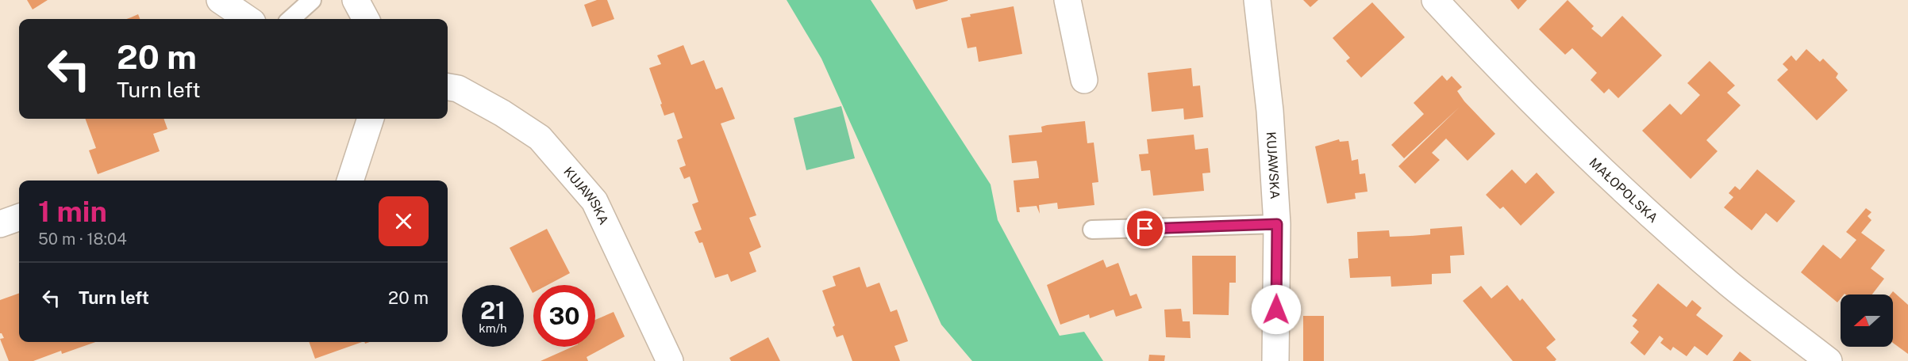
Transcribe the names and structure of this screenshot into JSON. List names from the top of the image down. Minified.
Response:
{"streets":{"street":["KUJAWSKA","MAŁOPOLSKA"]},"north":"left","page":{"turn":["20 m","Turn left"],"heading":["1 min","50 m · 18:04"],"list":[{"name":"Turn left","value":"20 m"}],"speed":"21 km/h","limit":"30"}}
